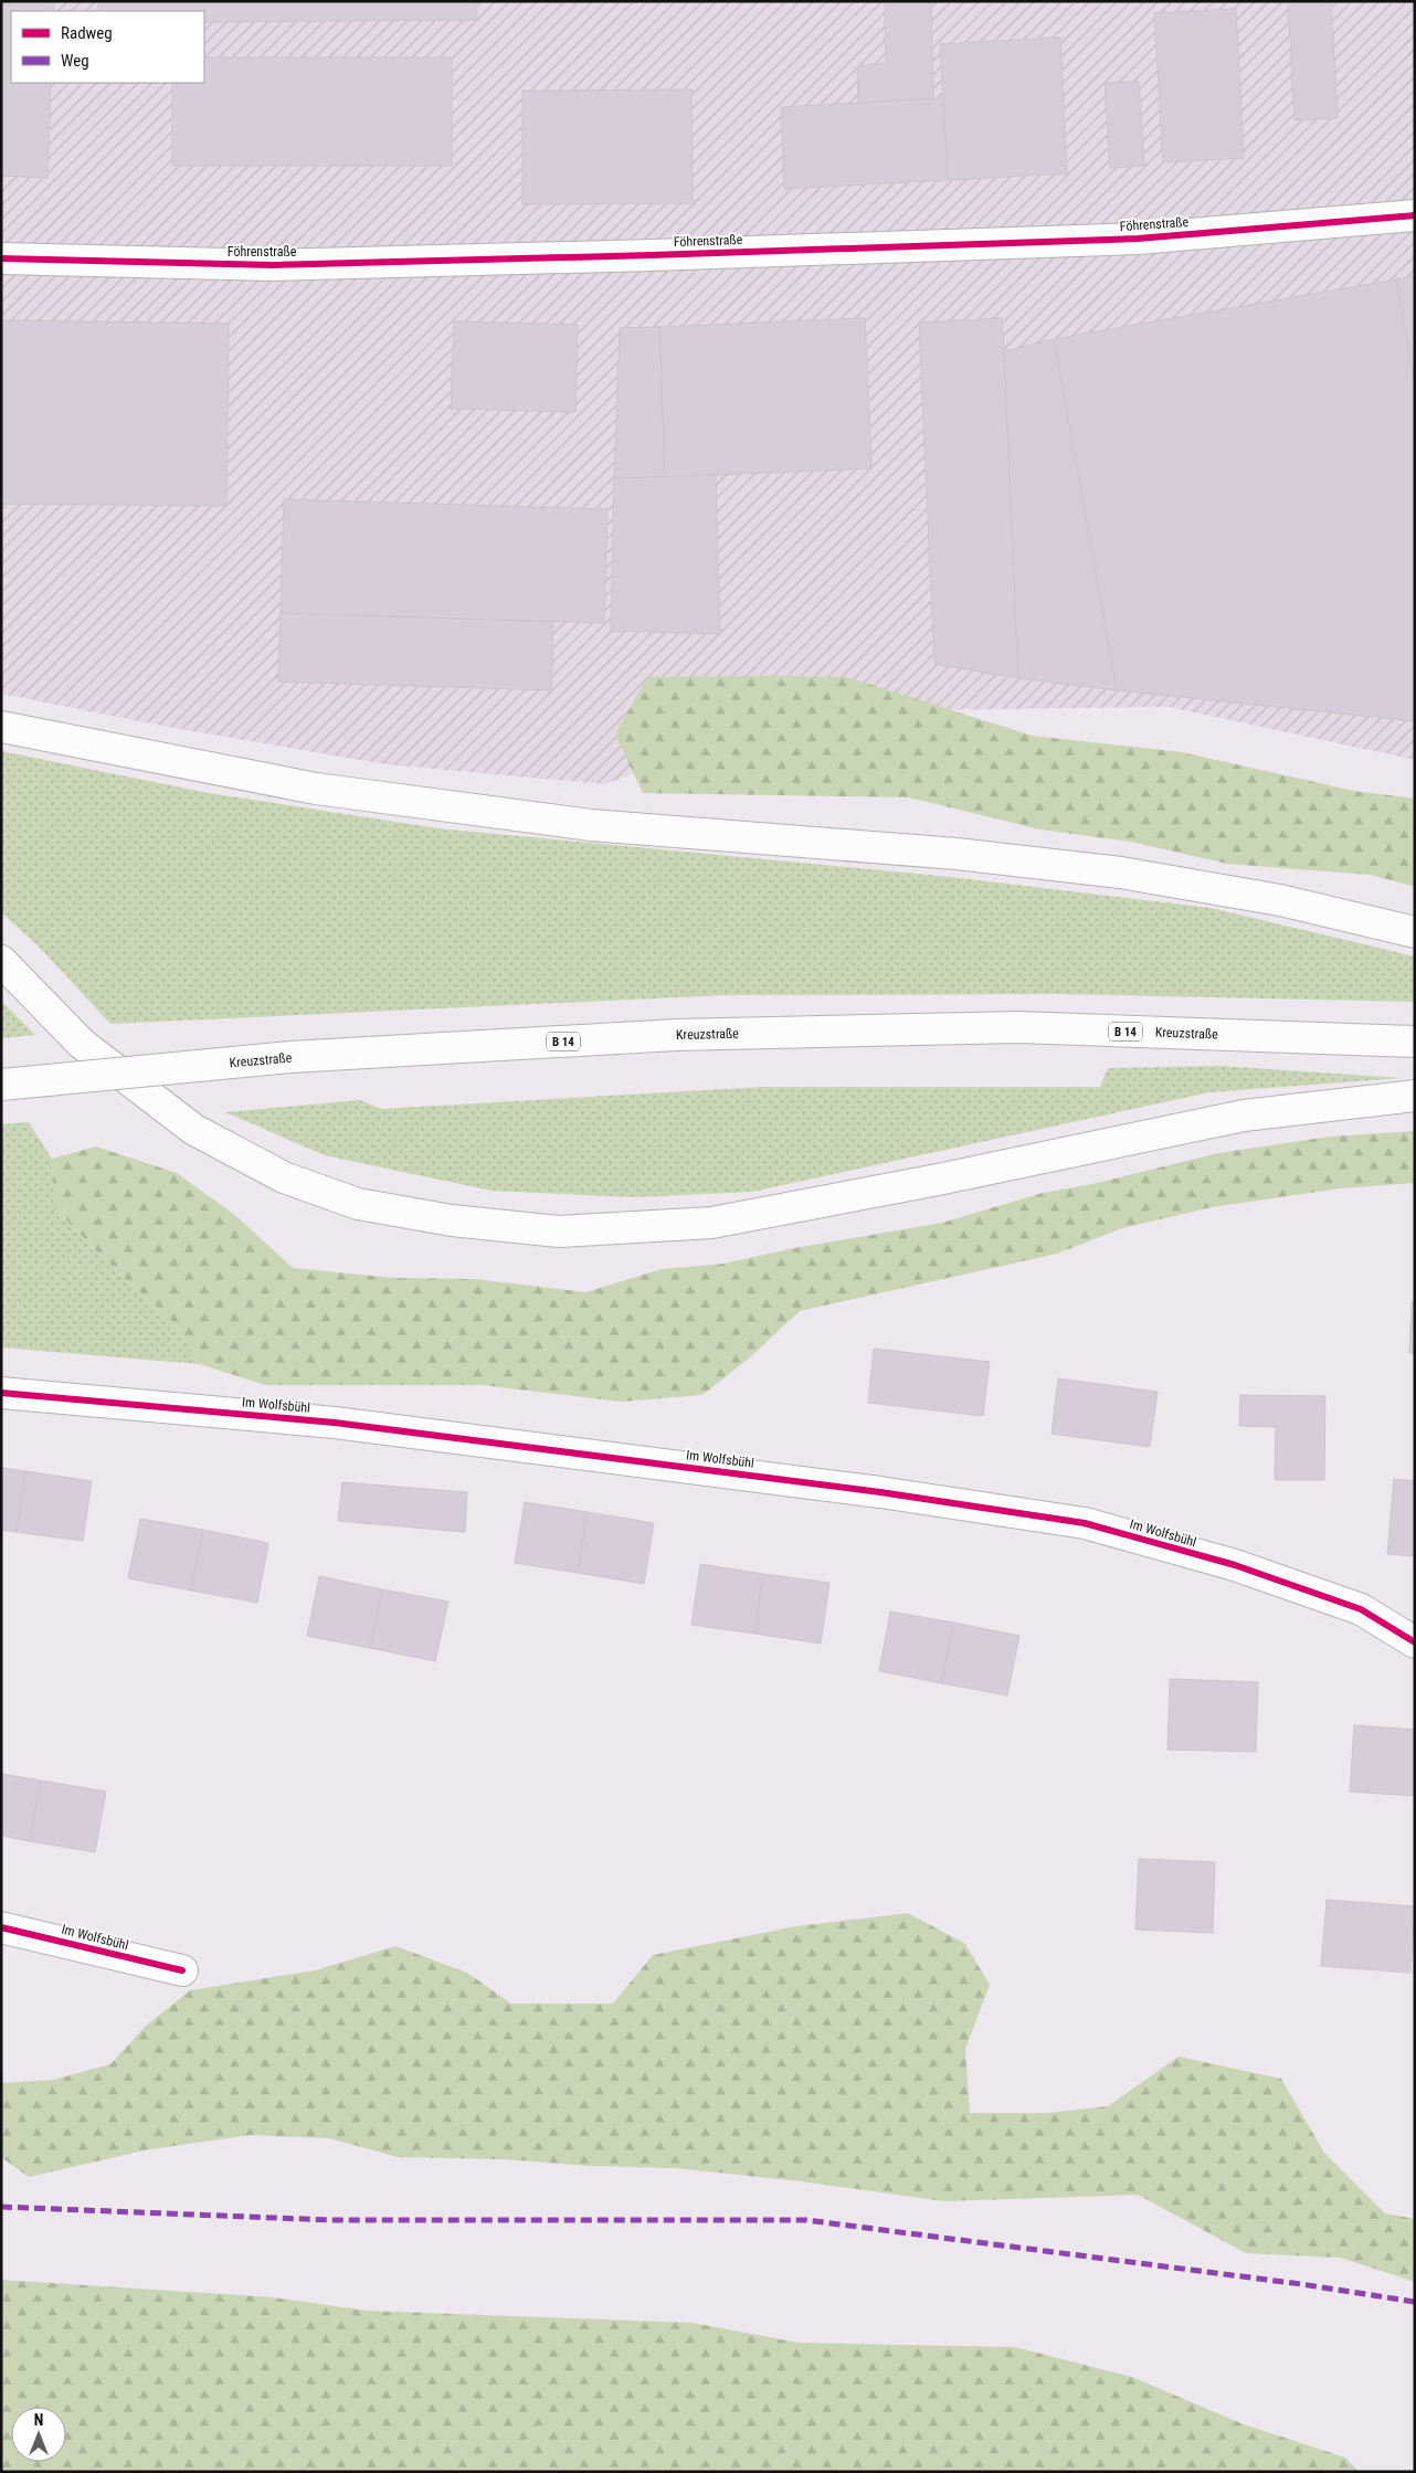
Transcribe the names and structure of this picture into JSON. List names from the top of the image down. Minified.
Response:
{"streets":{"main road":["Föhrenstraße","B 14","Kreuzstraße","Im Wolfsbühl"]},"legend":["Radweg","Weg"],"north":"top"}
